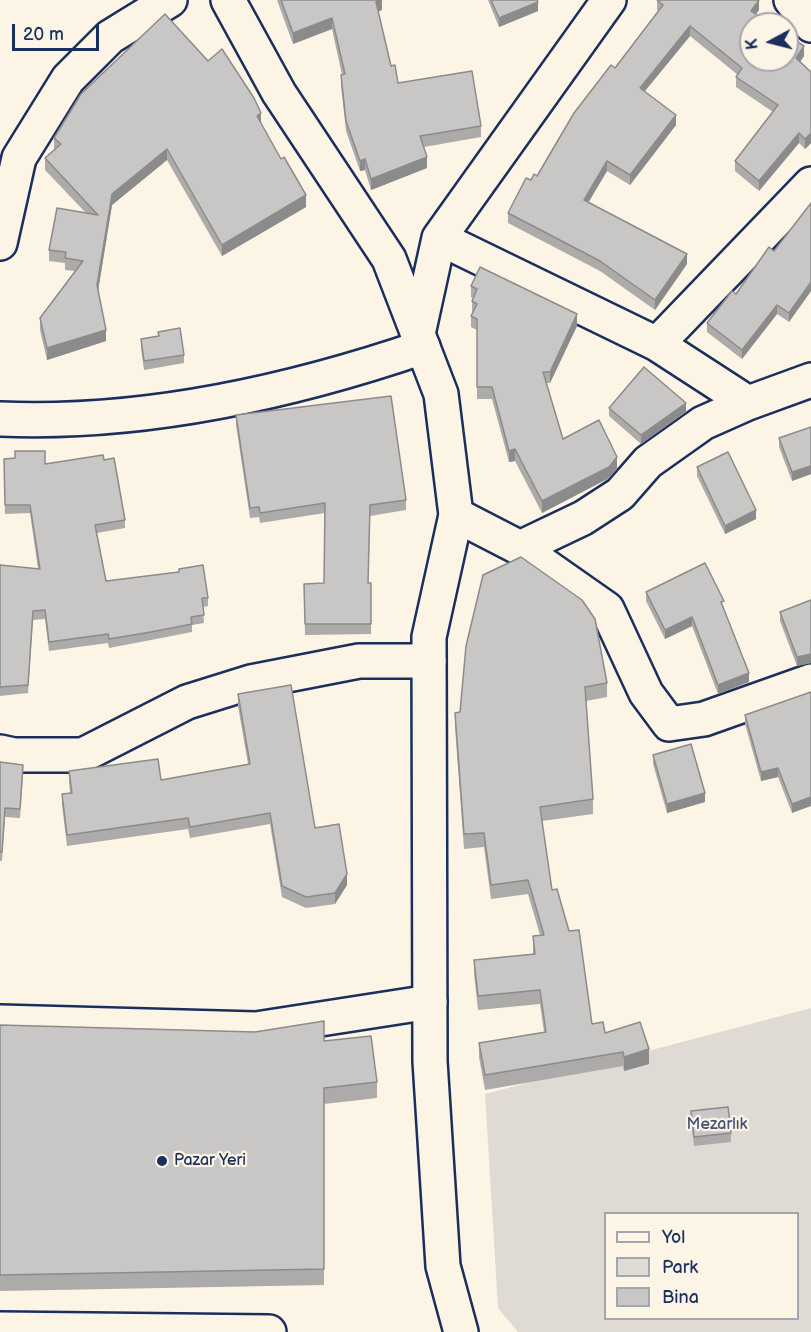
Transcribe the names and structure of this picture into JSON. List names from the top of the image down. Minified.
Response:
{"parks":["Mezarlık"],"places":["Pazar Yeri"],"legend":["Yol","Park","Bina"],"scale_bar":"20 m","north":"left"}
